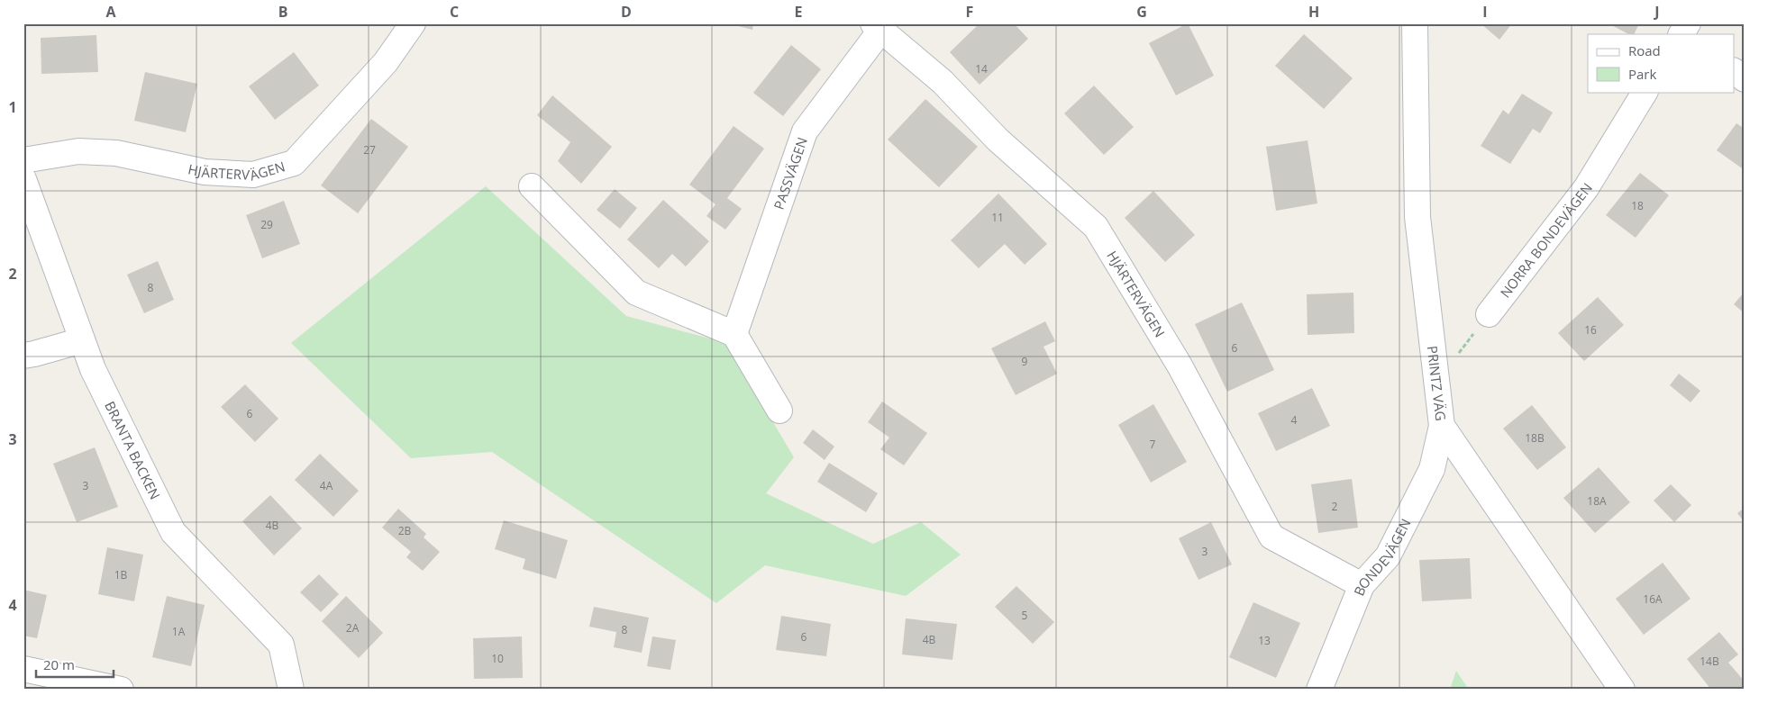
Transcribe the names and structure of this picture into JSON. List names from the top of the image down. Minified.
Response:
{"streets":{"street":["HJÄRTERVÄGEN","PASSVÄGEN","NORRA BONDEVÄGEN","PRINTZ VÄG","BRANTA BACKEN","BONDEVÄGEN"]},"crossings":[["HJÄRTERVÄGEN","PASSVÄGEN"],["HJÄRTERVÄGEN","BONDEVÄGEN"],["PRINTZ VÄG","BONDEVÄGEN"]],"house_numbers":["14","27","18","11","29","8","16","6","9","6","4","18B","7","3","4A","18A","2","4B","2B","3","1B","16A","5","2A","8","1A","6","4B","13","10","14B"],"legend":["Road","Park"],"scale_bar":"20 m","grid":{"columns":["A","B","C","D","E","F","G","H","I","J"],"rows":["1","2","3","4"]}}
